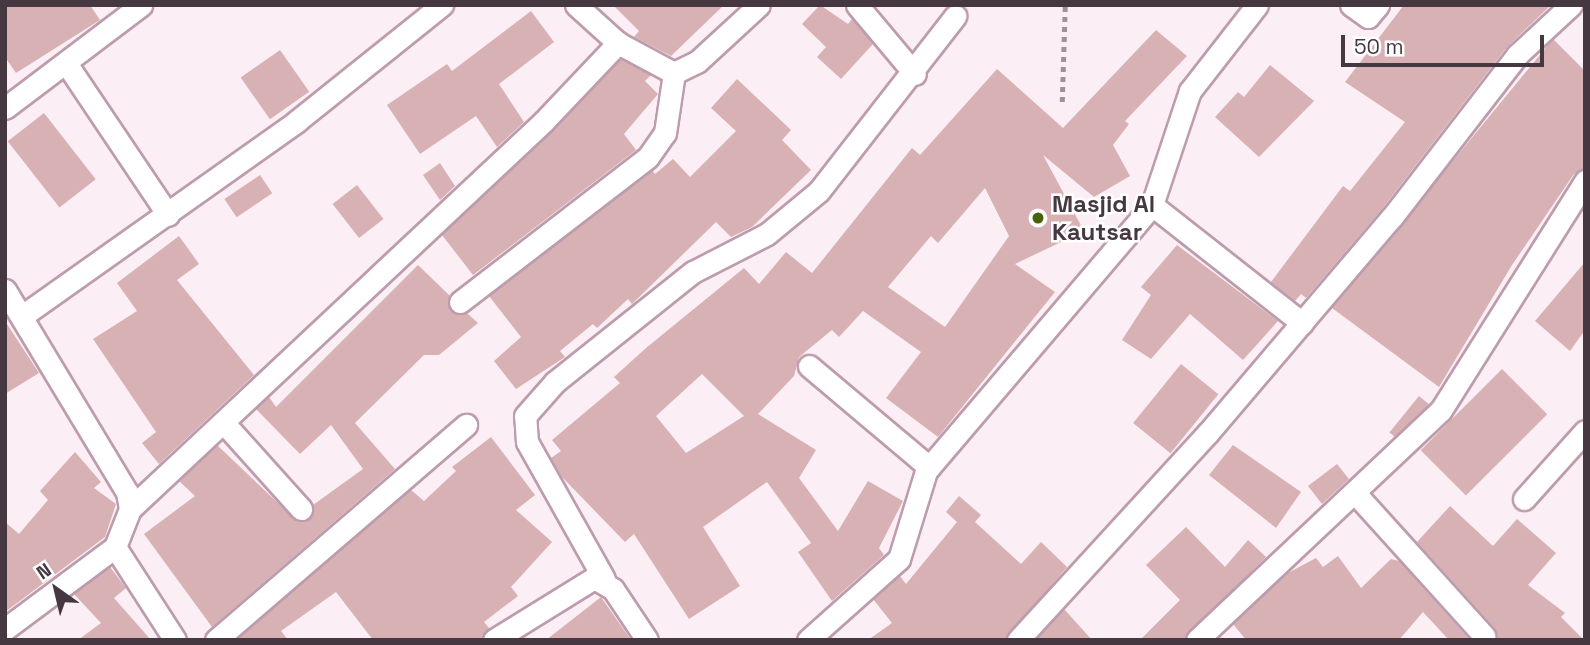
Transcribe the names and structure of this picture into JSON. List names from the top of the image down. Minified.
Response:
{"places":["Masjid Al Kautsar"],"scale_bar":"50 m","north":"top left"}
